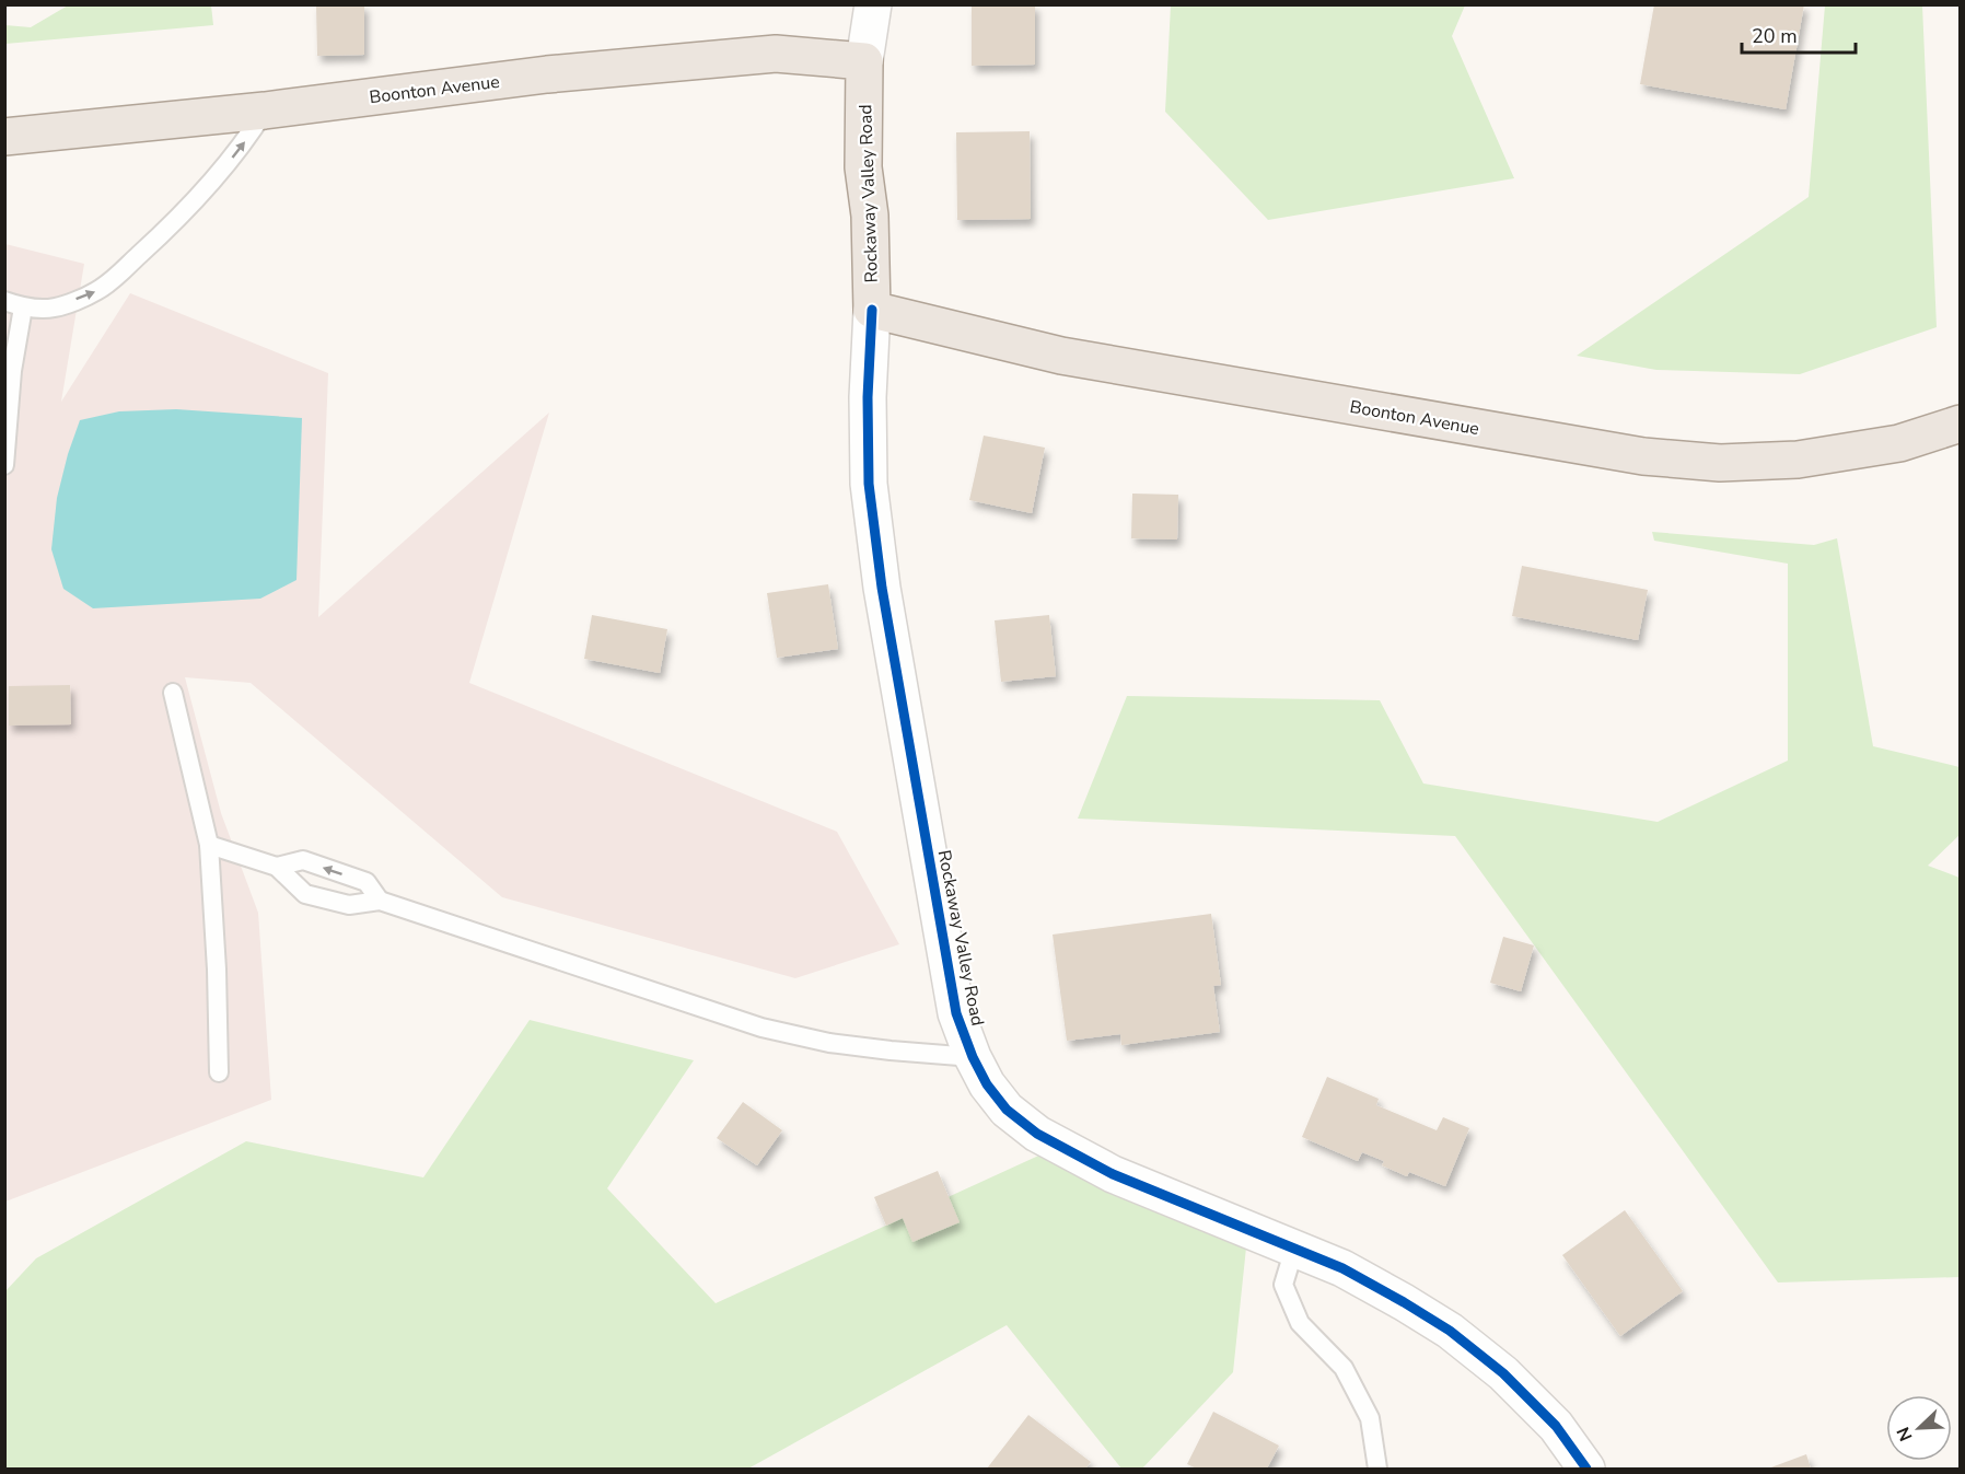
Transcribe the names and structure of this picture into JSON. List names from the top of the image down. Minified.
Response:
{"streets":{"main road":["Boonton Avenue","Rockaway Valley Road"]},"crossings":[["Boonton Avenue","Rockaway Valley Road"]],"scale_bar":"20 m","north":"bottom left"}
